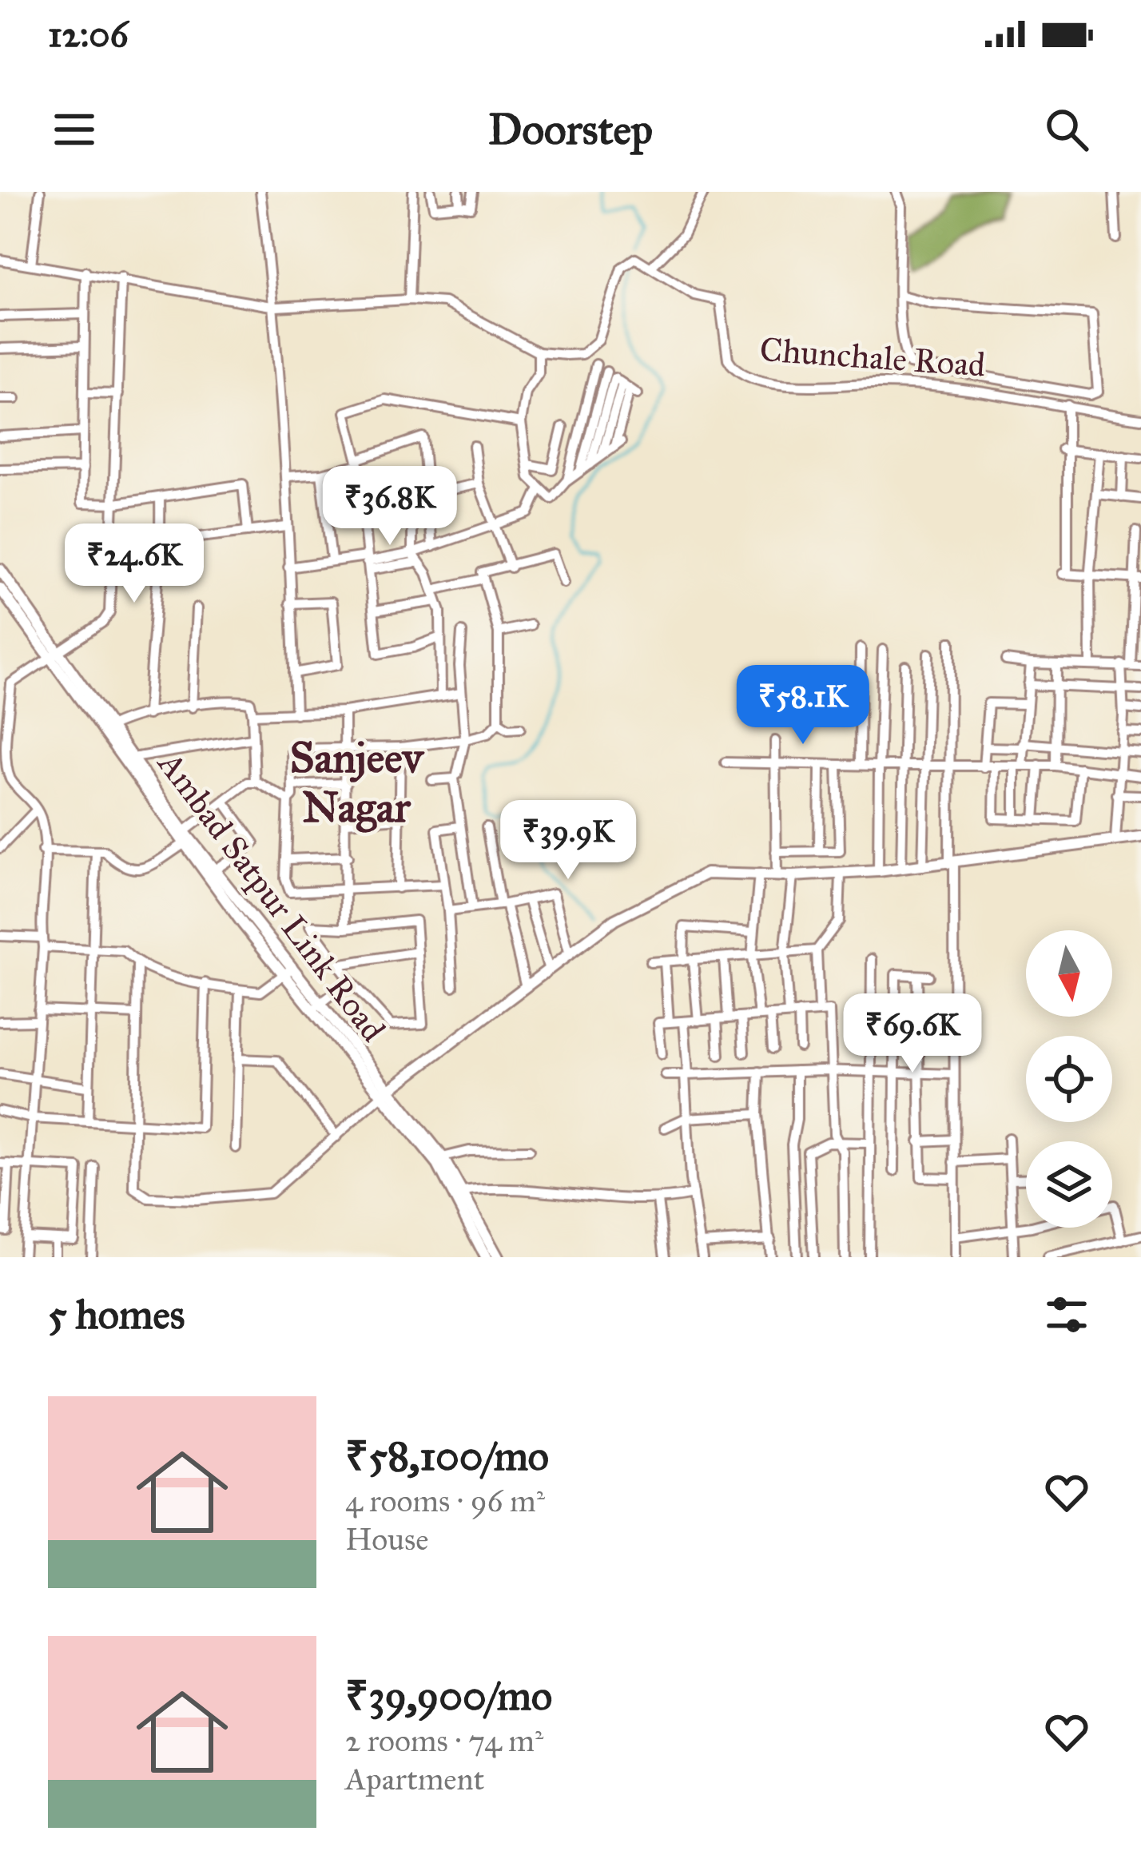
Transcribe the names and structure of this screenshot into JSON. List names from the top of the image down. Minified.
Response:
{"streets":{"main road":["Ambad Satpur Link Road"],"street":["Chunchale Road"]},"districts":["Sanjeev Nagar"],"north":"bottom","page":{"status":"12:06","header":"Doorstep","price":["₹36.8K","₹24.6K","₹58.1K","₹39.9K","₹69.6K"],"heading":"5 homes","list":[{"name":"₹58,100/mo","note":"4 rooms · 96 m² · House"},{"name":"₹39,900/mo","note":"2 rooms · 74 m² · Apartment"}]}}
